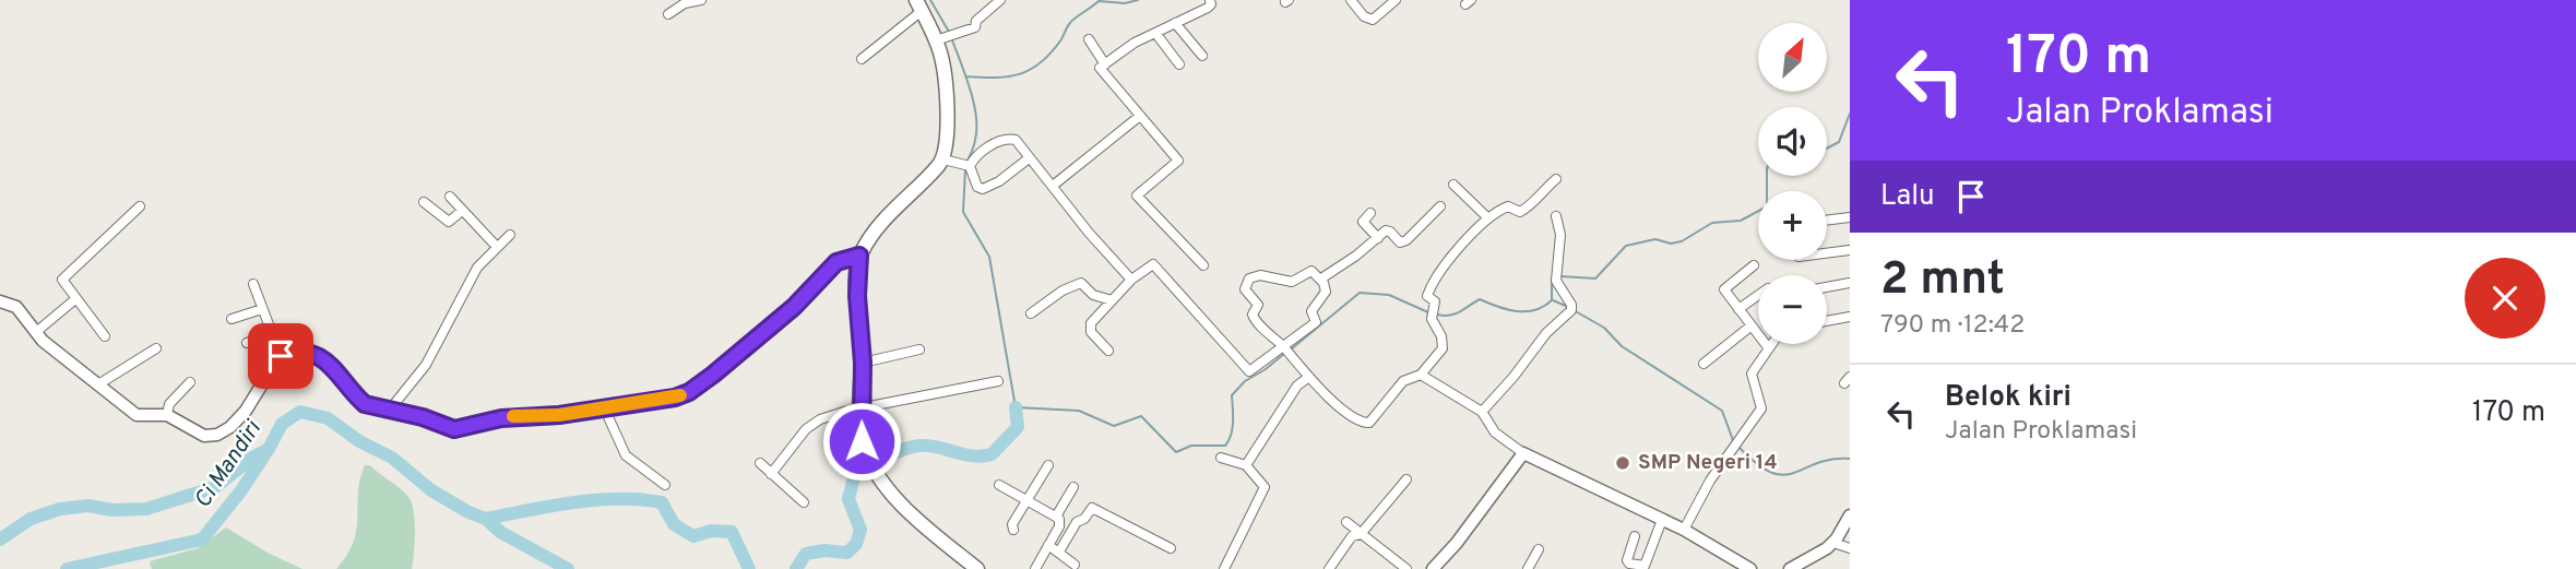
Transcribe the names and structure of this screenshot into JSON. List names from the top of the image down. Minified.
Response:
{"water":["Ci Mandiri"],"places":["SMP Negeri 14"],"north":"top right","page":{"turn":["170 m","Jalan Proklamasi"],"map_buttons":["+","−"],"then":"Lalu","heading":["2 mnt","790 m · 12:42"],"list":[{"name":"Belok kiri","note":"Jalan Proklamasi","value":"170 m"}]}}
